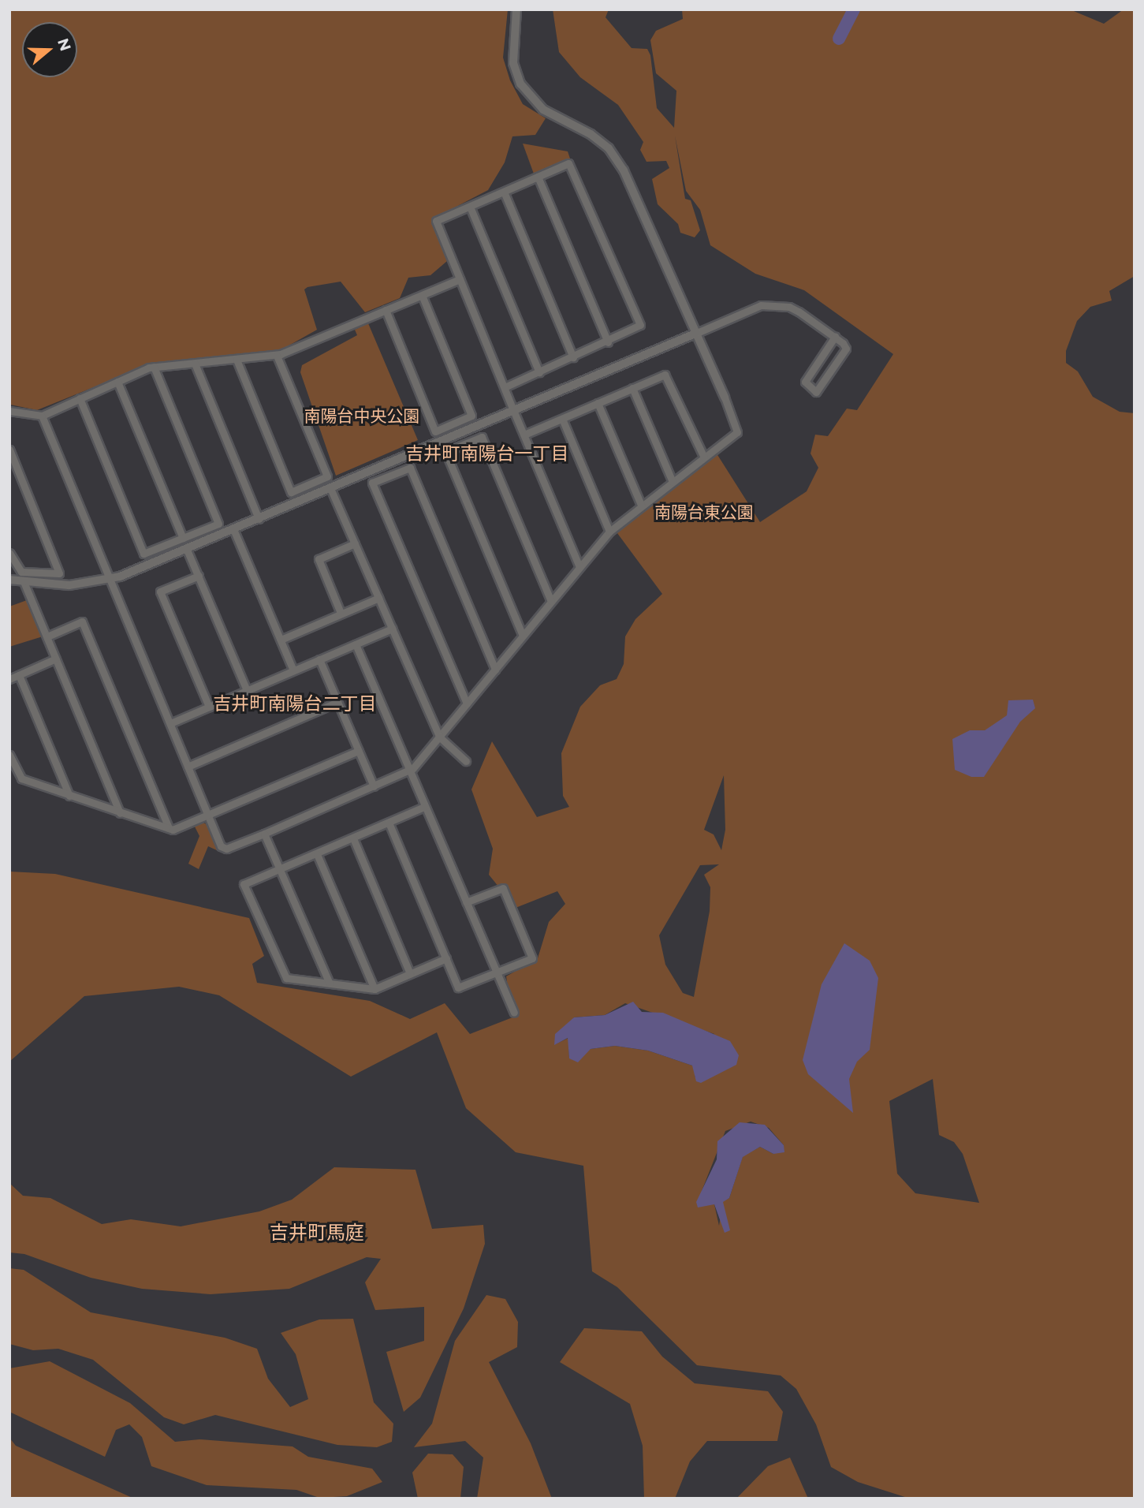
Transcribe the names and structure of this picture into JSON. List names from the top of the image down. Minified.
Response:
{"districts":["吉井町南陽台一丁目","吉井町南陽台二丁目","吉井町馬庭"],"parks":["南陽台中央公園","南陽台東公園"],"north":"right"}
